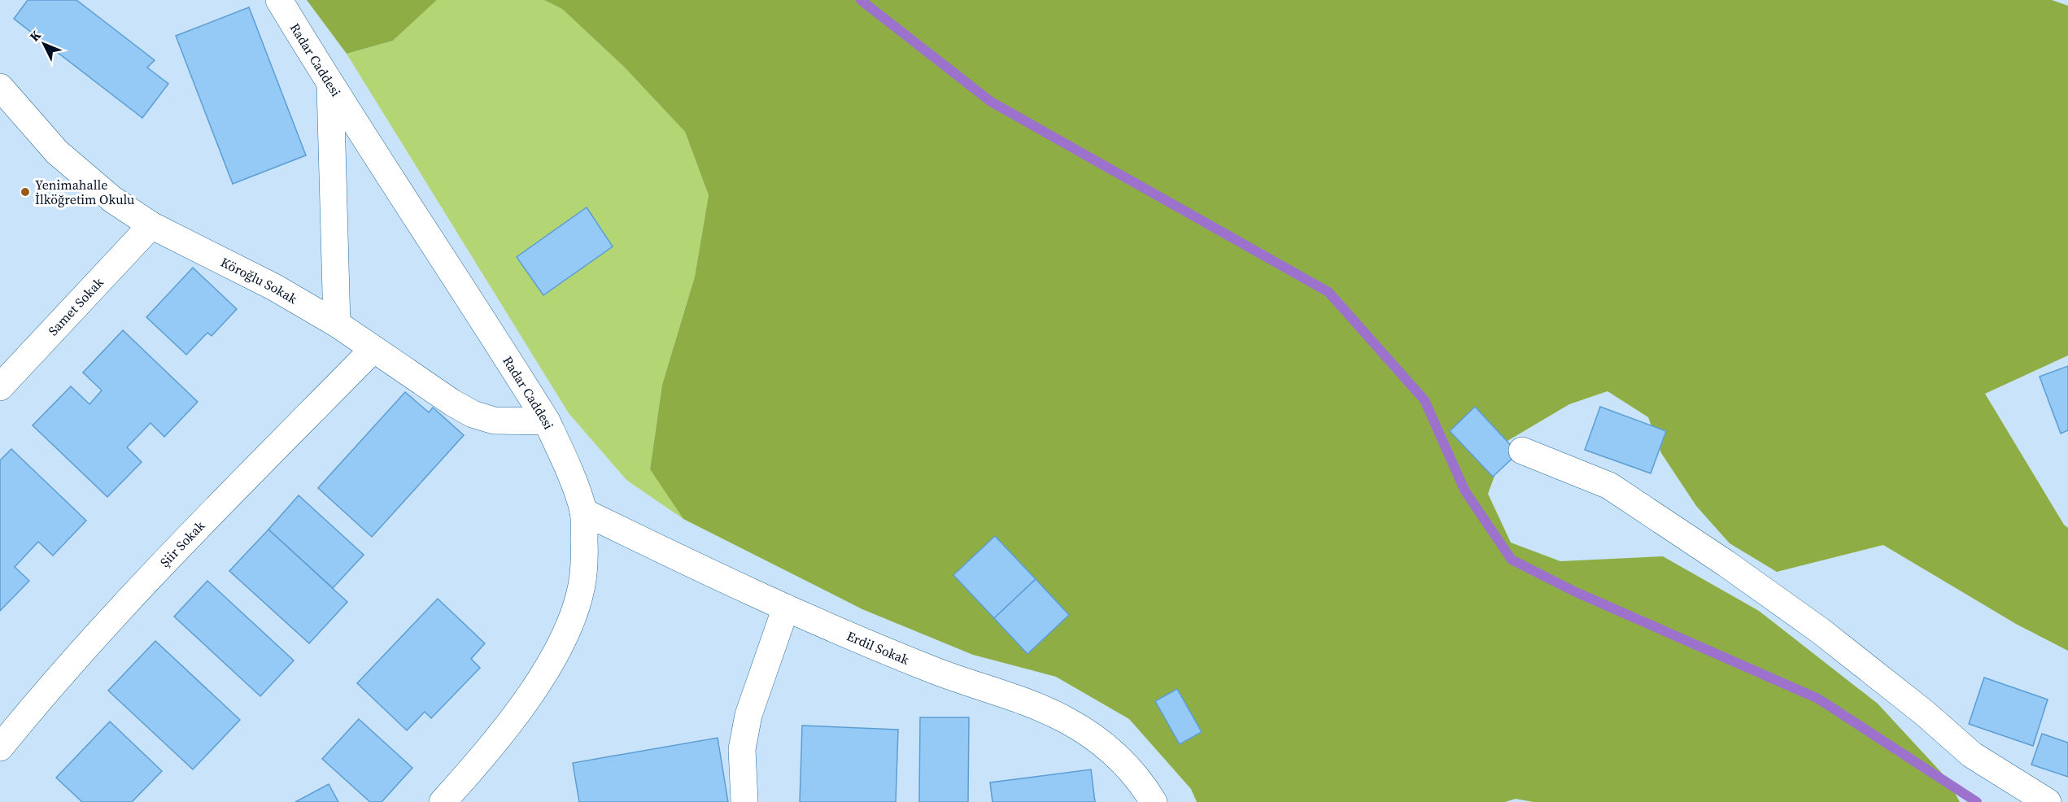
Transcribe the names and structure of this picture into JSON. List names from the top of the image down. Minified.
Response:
{"streets":{"street":["Radar Caddesi","Köroğlu Sokak","Samet Sokak","Şiir Sokak","Erdil Sokak"]},"crossings":[["Radar Caddesi","Köroğlu Sokak"],["Radar Caddesi","Erdil Sokak"],["Köroğlu Sokak","Samet Sokak"],["Köroğlu Sokak","Şiir Sokak"]],"places":["Yenimahalle İlköğretim Okulu"],"north":"top left"}
